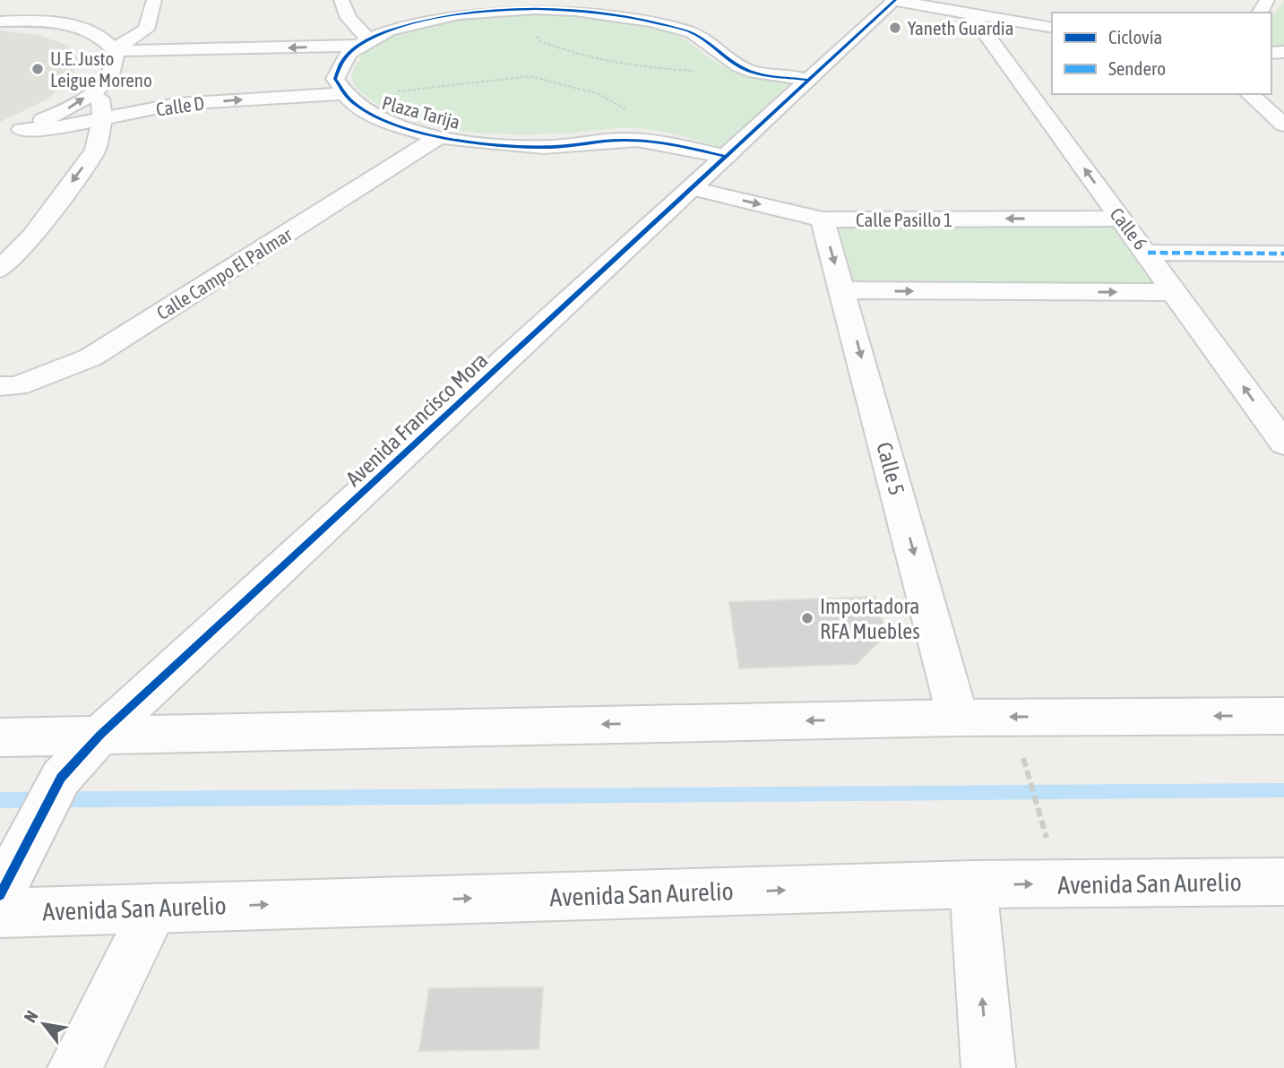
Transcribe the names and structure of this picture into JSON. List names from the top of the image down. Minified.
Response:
{"streets":{"street":["Calle D","Plaza Tarija","Calle Pasillo 1","Calle 6","Calle Campo El Palmar","Avenida Francisco Mora","Calle 5","Avenida San Aurelio"]},"crossings":[["Calle D","Plaza Tarija"],["Plaza Tarija","Calle Campo El Palmar"],["Plaza Tarija","Avenida Francisco Mora"],["Calle Pasillo 1","Calle 6"],["Calle Pasillo 1","Avenida Francisco Mora"],["Calle Pasillo 1","Calle 5"]],"one_way":["Calle 6","Calle 5"],"places":["Yaneth Guardia","U.E. Justo Leigue Moreno","Importadora RFA Muebles"],"legend":["Ciclovía","Sendero"],"north":"top left"}
